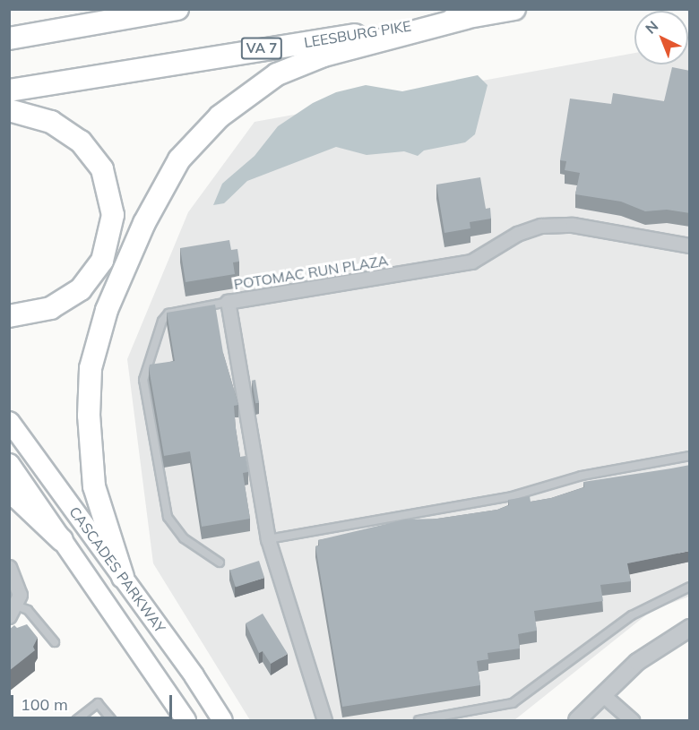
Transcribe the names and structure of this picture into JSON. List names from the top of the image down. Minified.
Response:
{"streets":{"highway":["LEESBURG PIKE","VA 7"],"main road":["CASCADES PARKWAY"],"street":["POTOMAC RUN PLAZA"]},"scale_bar":"100 m","north":"top left"}
